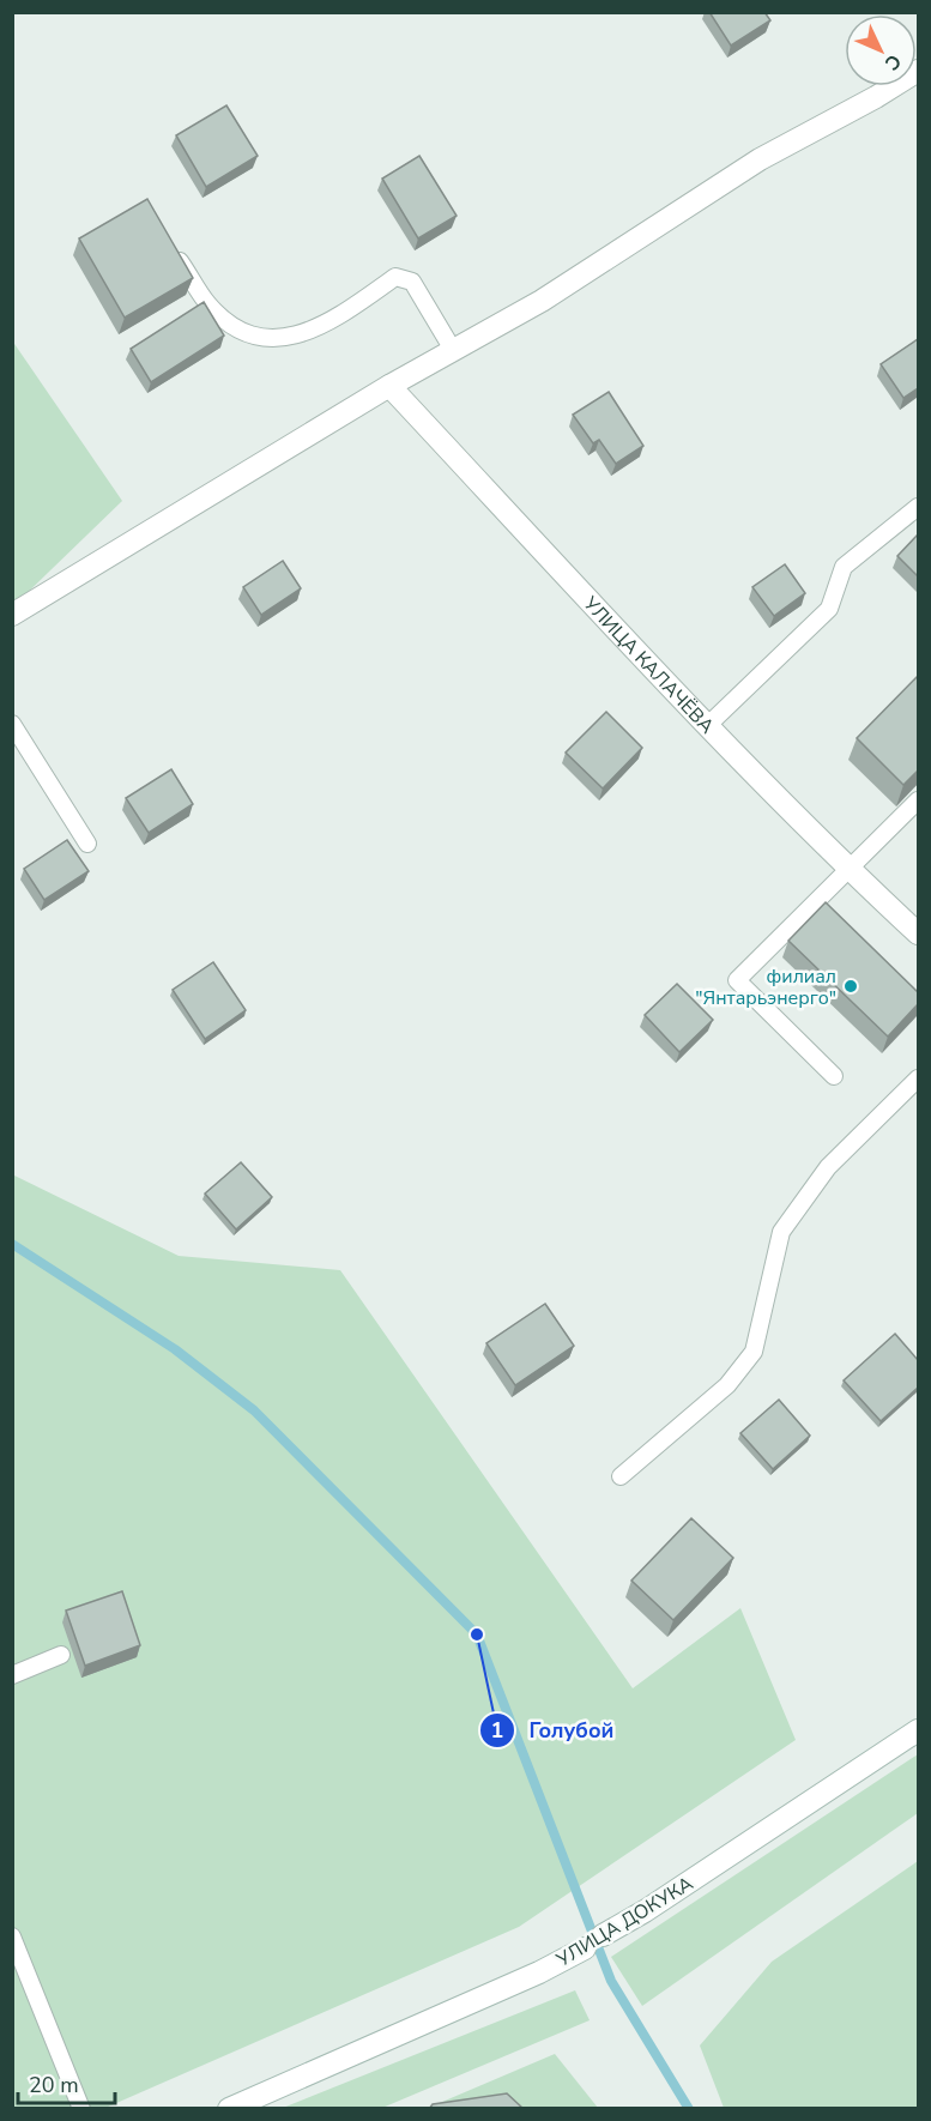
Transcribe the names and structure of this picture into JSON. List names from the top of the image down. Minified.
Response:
{"streets":{"street":["УЛИЦА КАЛАЧЁВА","УЛИЦА ДОКУКА"]},"places":["филиал \"Янтарьэнерго\"","Голубой"],"scale_bar":"20 m","north":"bottom right"}
